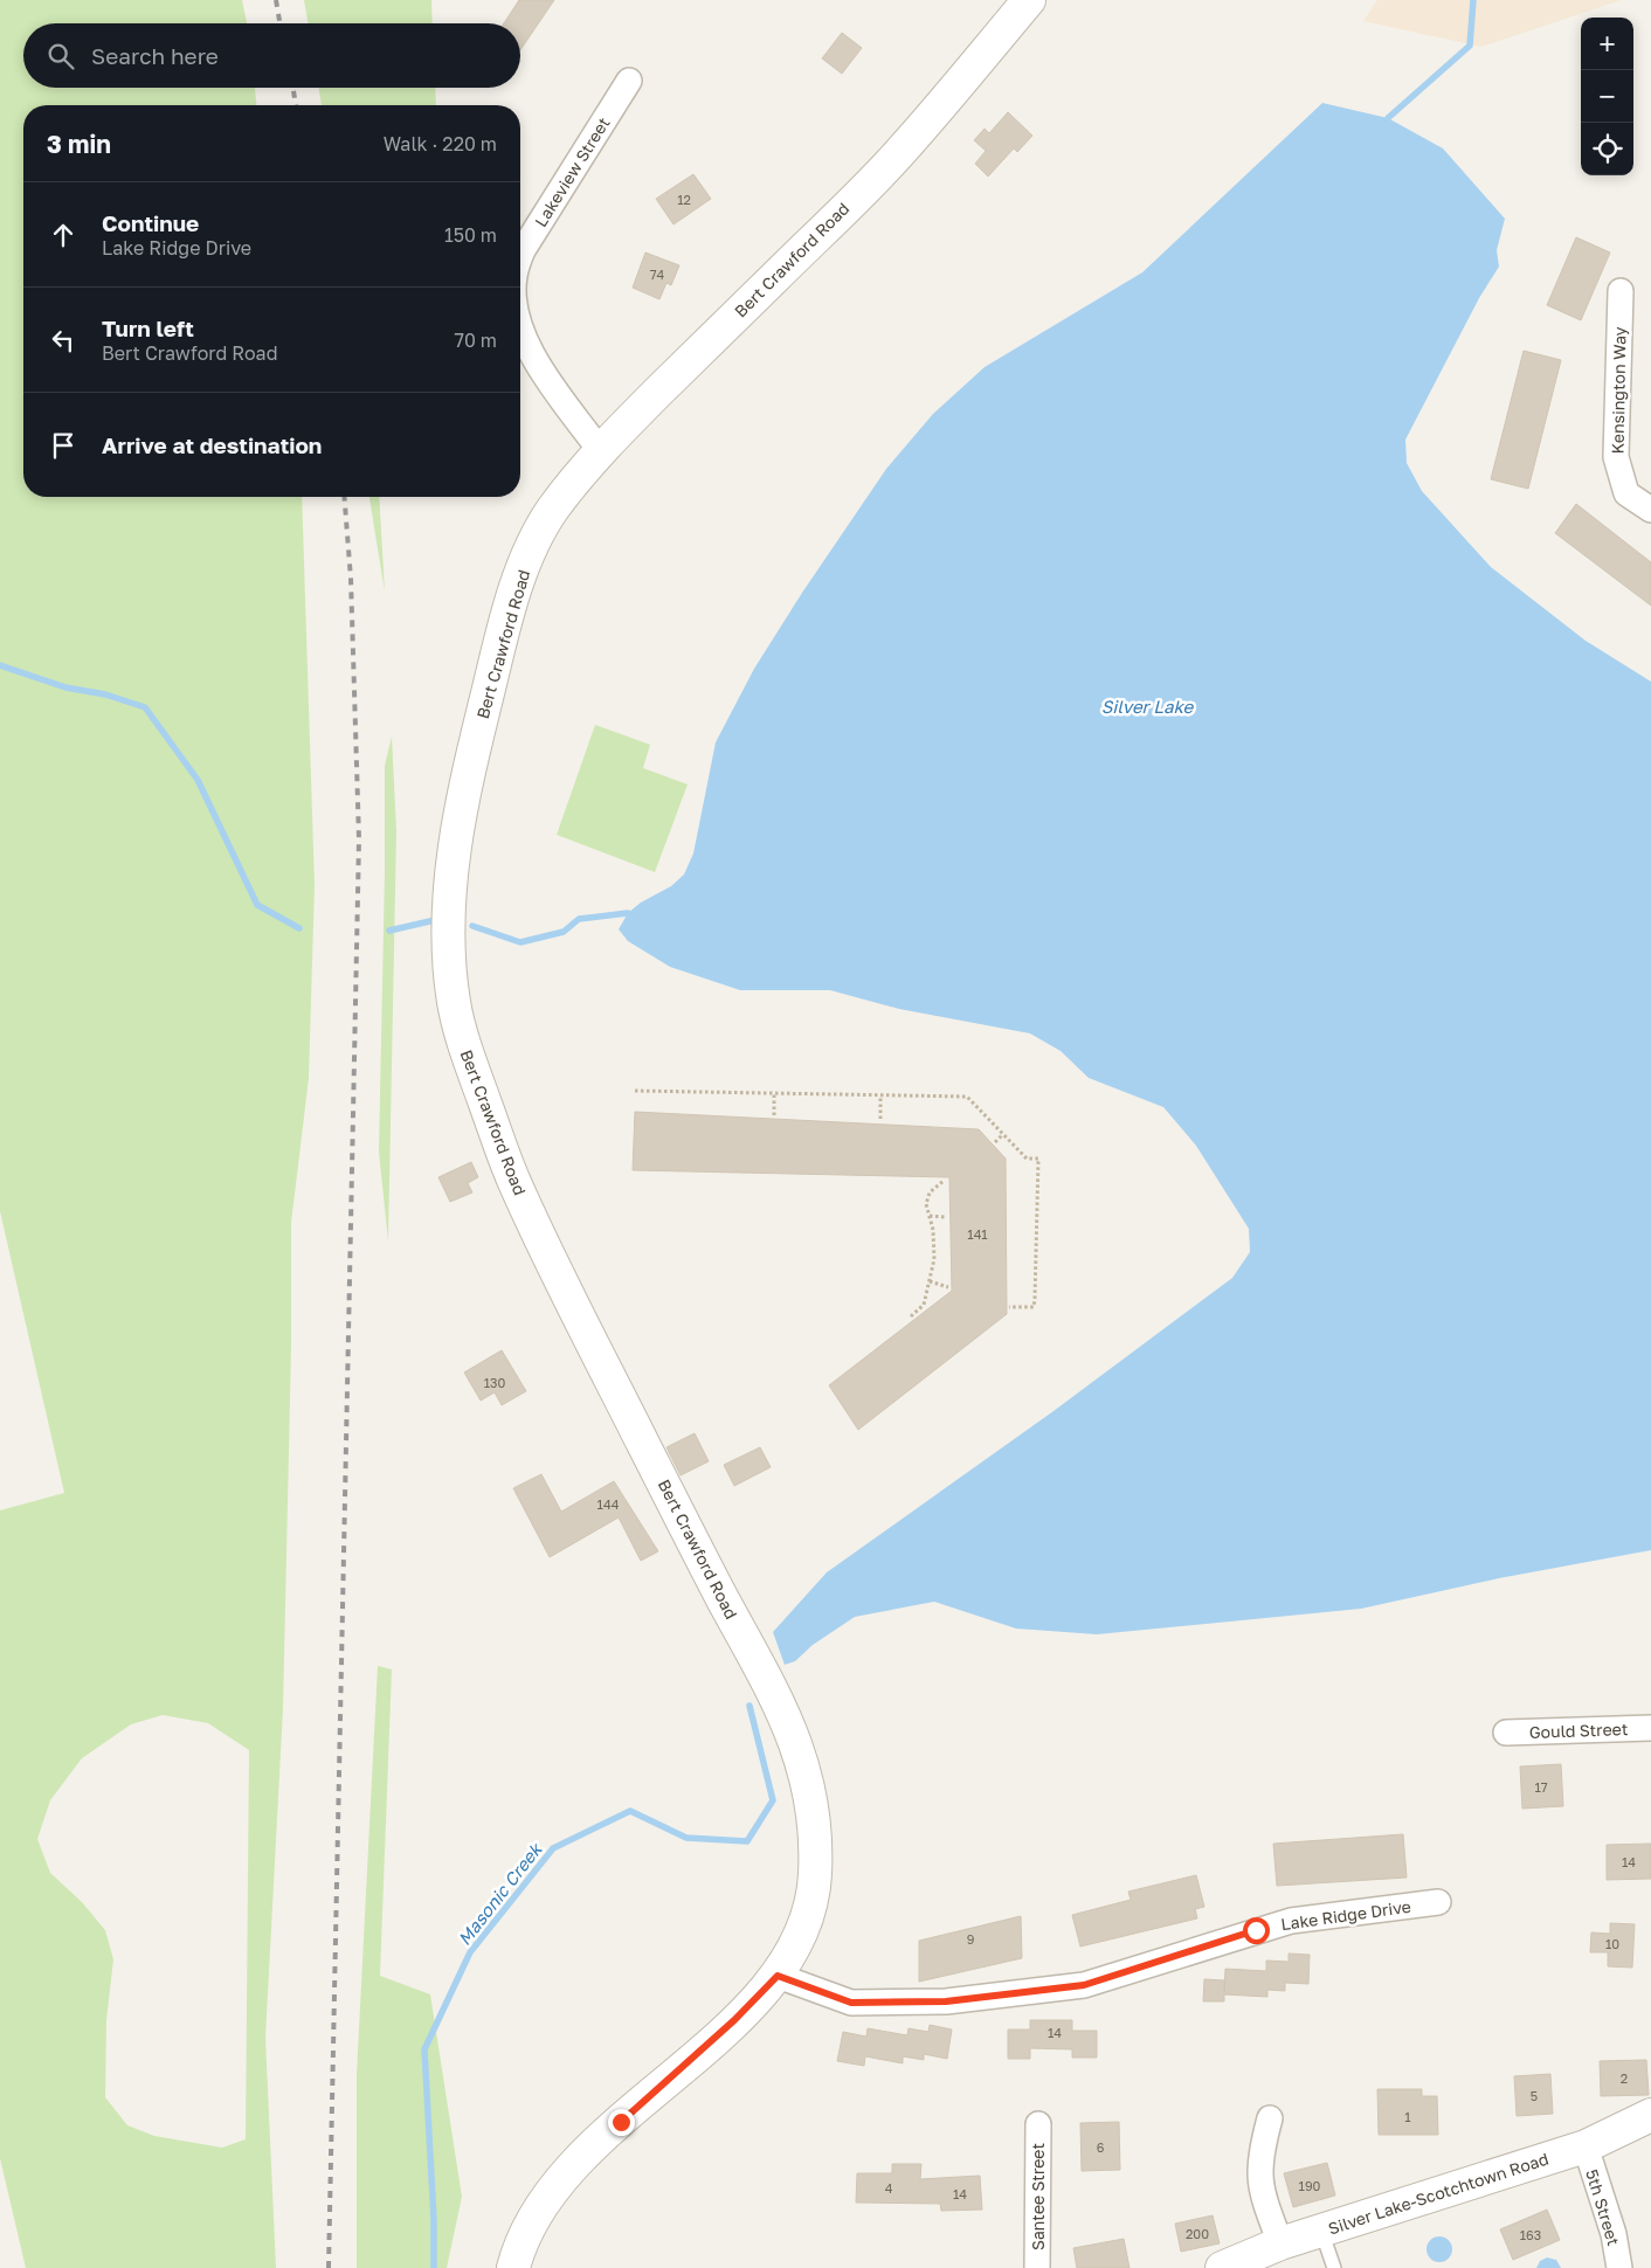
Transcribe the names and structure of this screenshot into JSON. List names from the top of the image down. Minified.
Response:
{"streets":{"street":["Lakeview Street","Bert Crawford Road","Kensington Way","Gould Street","Lake Ridge Drive","Silver Lake-Scotchtown Road","Santee Street","5th Street"]},"crossings":[["Lakeview Street","Bert Crawford Road"],["Bert Crawford Road","Lake Ridge Drive"],["Silver Lake-Scotchtown Road","5th Street"]],"water":["Silver Lake","Masonic Creek"],"house_numbers":["12","74","141","130","144","17","14","9","10","14","2","5","1","6","190","4","14","200","163"],"page":{"map_buttons":["+","−"],"search":"Search here","heading":["3 min","Walk · 220 m"],"list":[["Continue","Lake Ridge Drive","150 m"],["Turn left","Bert Crawford Road","70 m"],"Arrive at destination"]}}
